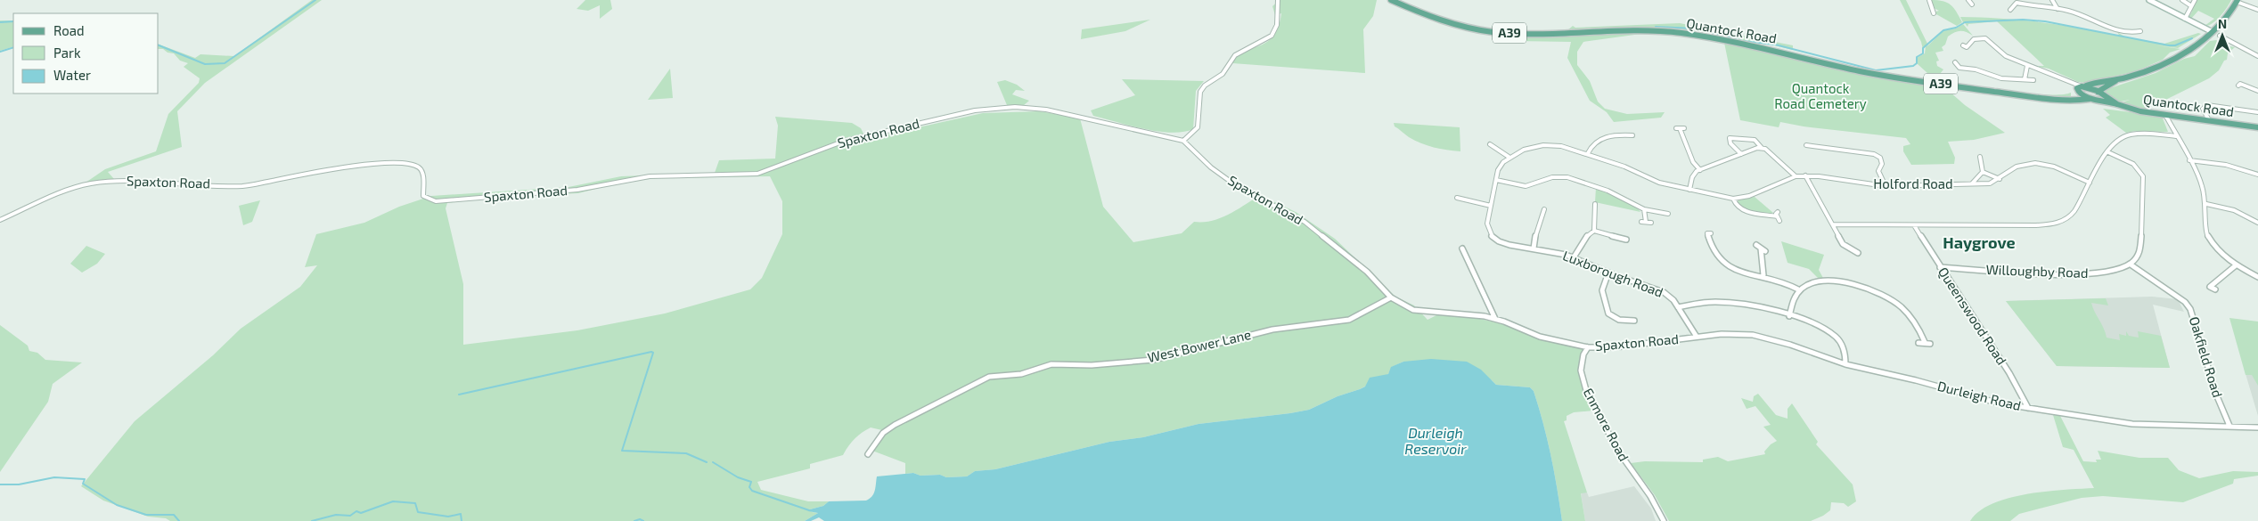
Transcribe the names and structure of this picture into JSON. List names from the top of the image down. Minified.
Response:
{"streets":{"main road":["Quantock Road","A39"],"street":["Spaxton Road","Holford Road","Willoughby Road","Luxborough Road","Queenswood Road","West Bower Lane","Oakfield Road","Durleigh Road","Enmore Road"]},"crossings":[["Quantock Road","A39"],["Spaxton Road","Luxborough Road"],["Spaxton Road","West Bower Lane"],["Spaxton Road","Durleigh Road"],["Spaxton Road","Enmore Road"],["Willoughby Road","Queenswood Road"],["Willoughby Road","Oakfield Road"],["Queenswood Road","Durleigh Road"],["Oakfield Road","Durleigh Road"]],"districts":["Haygrove"],"water":["Durleigh Reservoir"],"parks":["Quantock Road Cemetery"],"legend":["Road","Park","Water"],"north":"top"}
